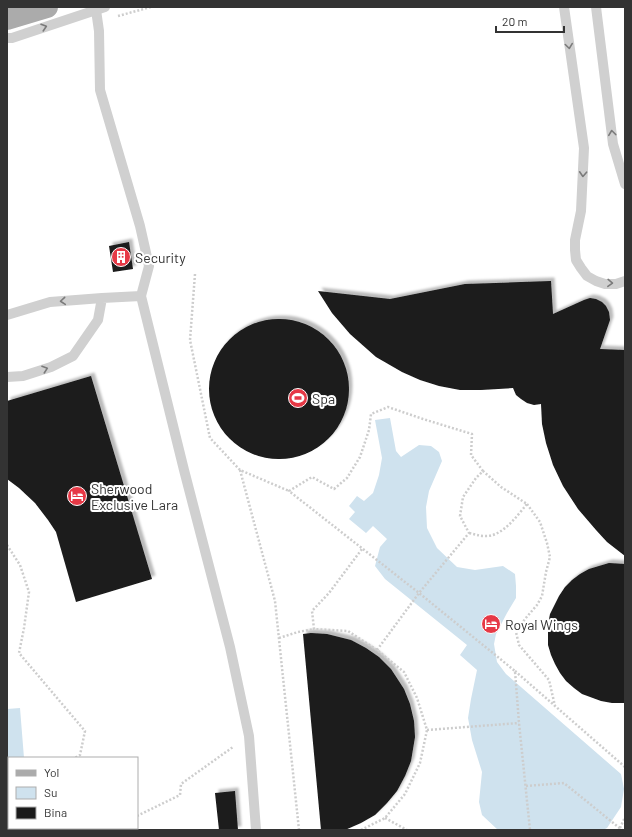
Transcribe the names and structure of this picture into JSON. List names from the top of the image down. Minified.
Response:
{"places":{"building":["Security"],"sports":["Spa"],"hotel":["Sherwood Exclusive Lara","Royal Wings"]},"legend":["Yol","Su","Bina"],"scale_bar":"20 m"}
